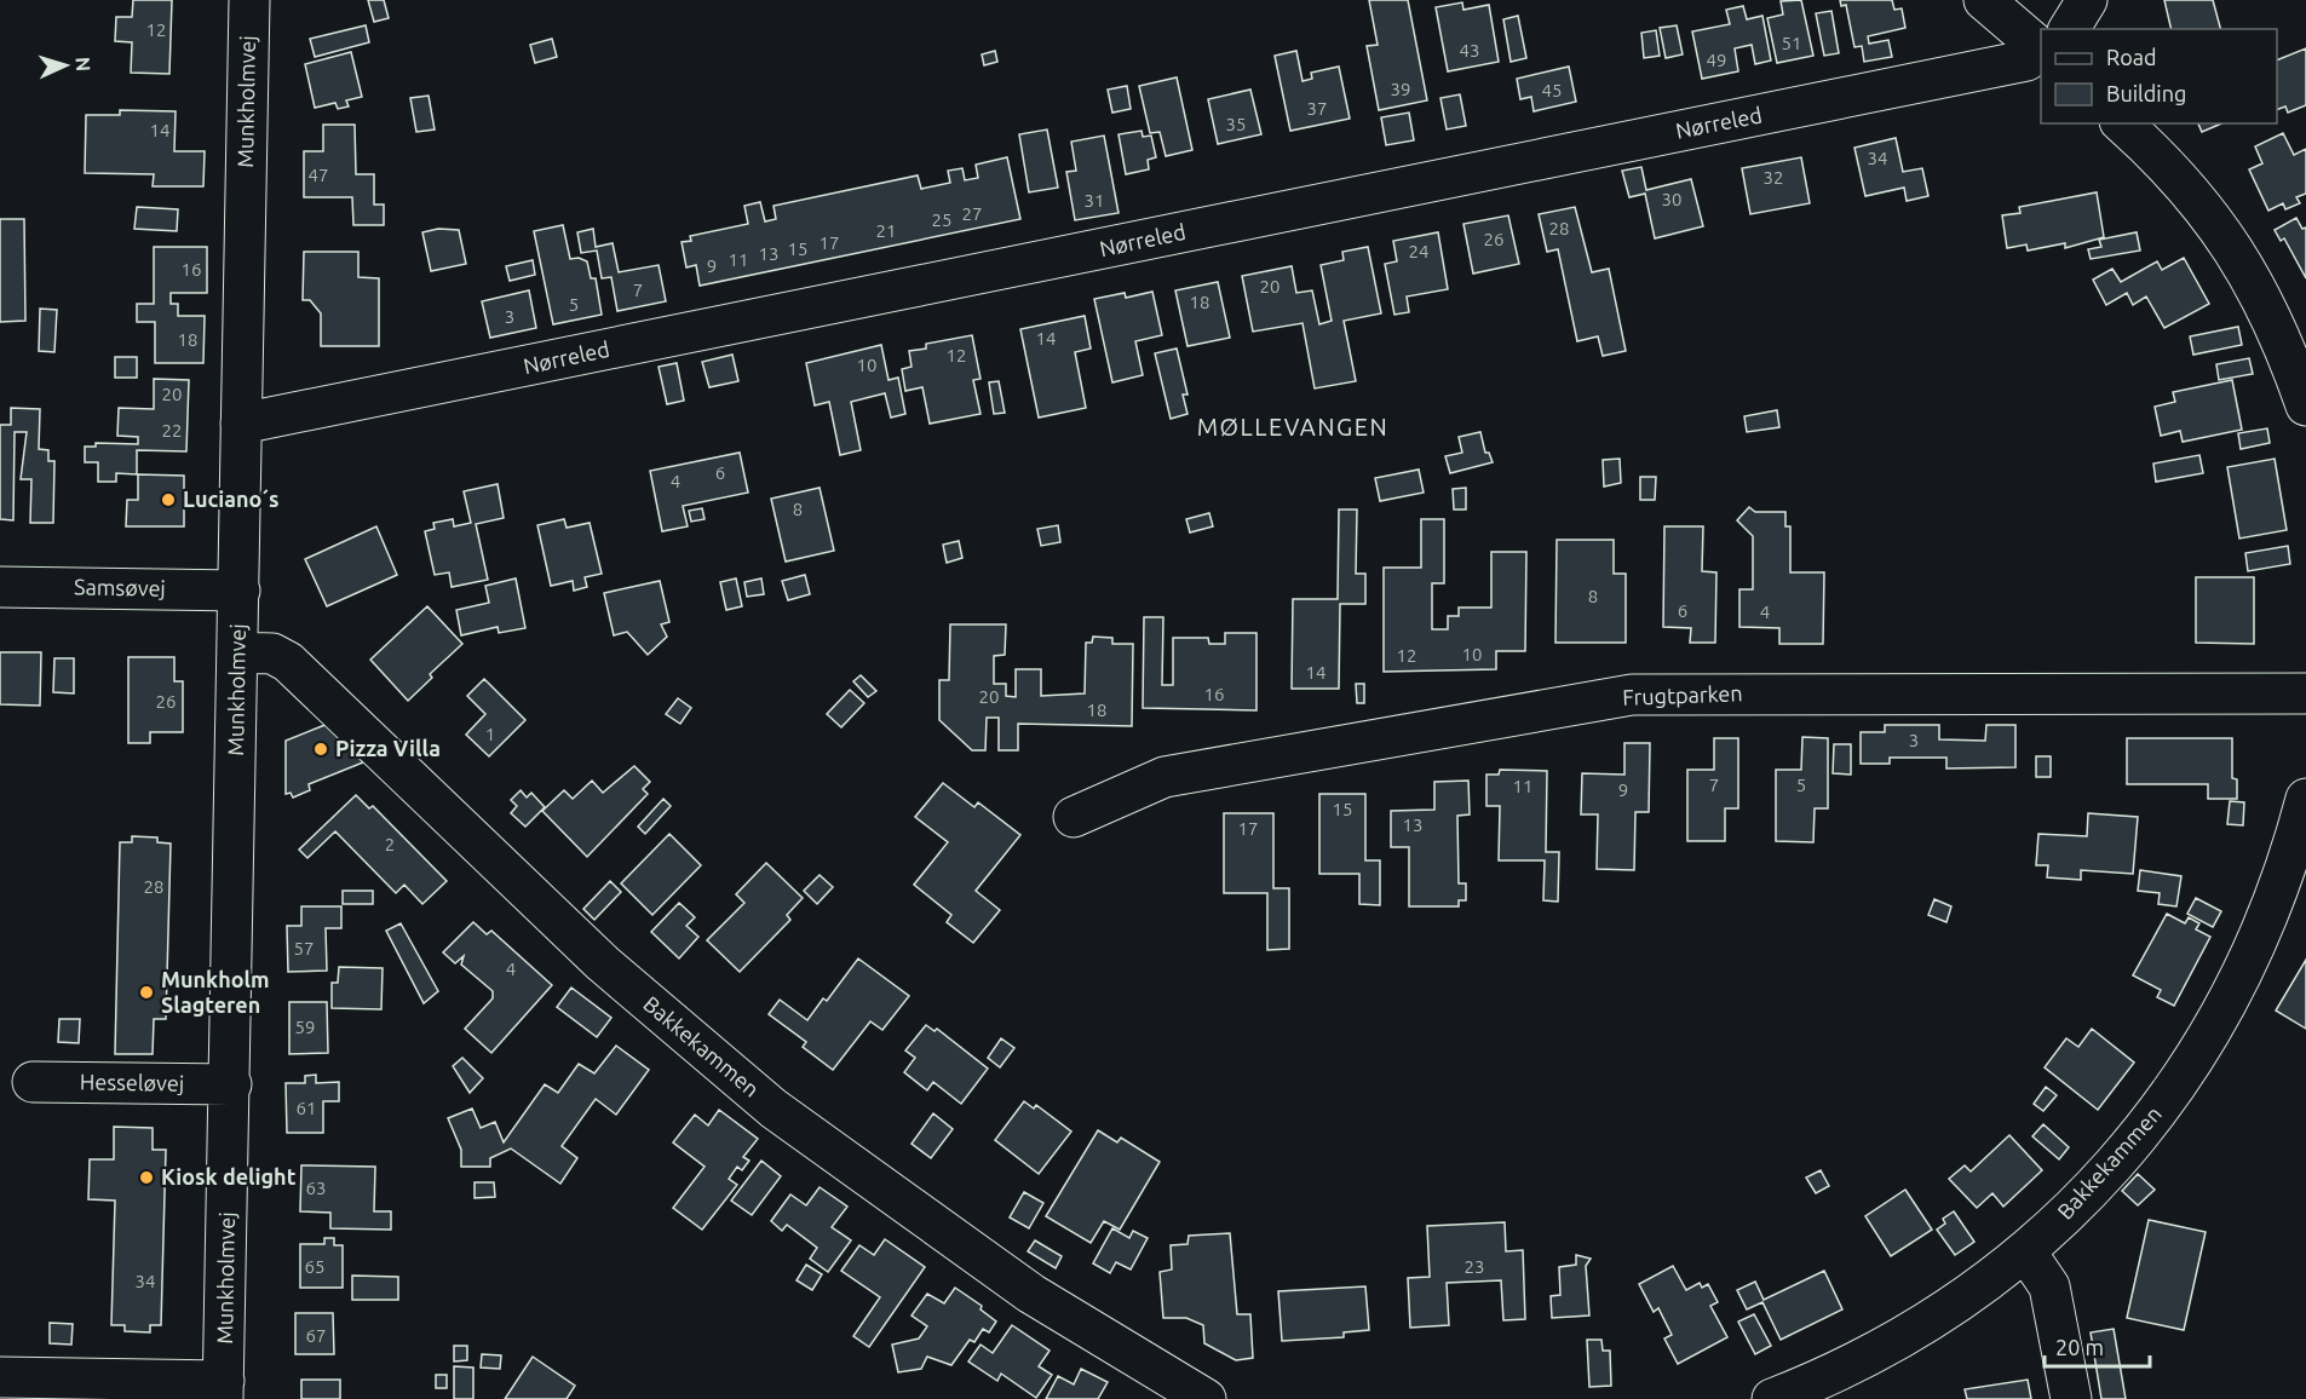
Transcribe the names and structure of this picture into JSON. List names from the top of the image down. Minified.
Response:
{"streets":{"street":["Munkholmvej","Nørreled","Samsøvej","Frugtparken","Bakkekammen","Hesseløvej"]},"crossings":[["Munkholmvej","Nørreled"],["Munkholmvej","Samsøvej"],["Munkholmvej","Bakkekammen"],["Munkholmvej","Hesseløvej"]],"districts":["MØLLEVANGEN"],"places":["Luciano´s","Pizza Villa","Munkholm Slagteren","Kiosk delight"],"house_numbers":["12","51","43","49","39","45","37","35","14","34","47","32","30","31","27","25","28","21","26","17","15","24","13","11","9","16","20","7","18","5","3","14","18","12","10","20","22","6","4","8","8","6","4","10","12","14","16","20","26","18","1","3","7","5","11","9","15","13","17","2","28","57","4","59","61","63","65","23","34","67"],"legend":["Road","Building"],"scale_bar":"20 m","north":"right"}
